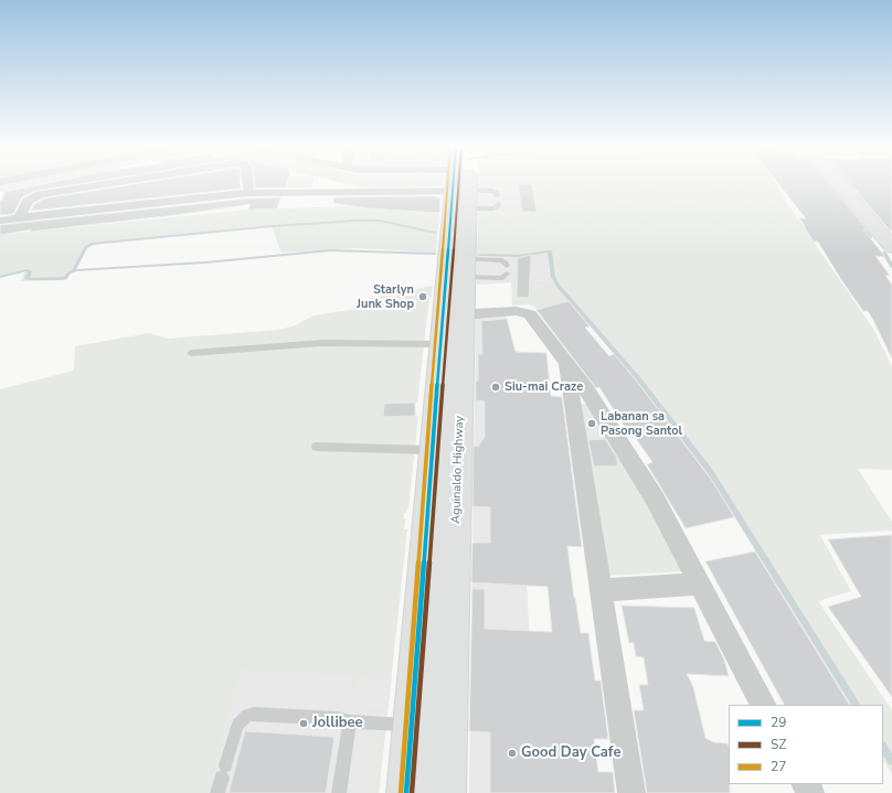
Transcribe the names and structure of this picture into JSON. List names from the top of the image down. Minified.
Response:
{"streets":{"main road":["Aguinaldo Highway"]},"places":["Starlyn Junk Shop","Siu-mai Craze","Labanan sa Pasong Santol","Jollibee","Good Day Cafe"],"lines":["transit line 29","transit line SZ","transit line 27"],"legend":["29","SZ","27"]}
